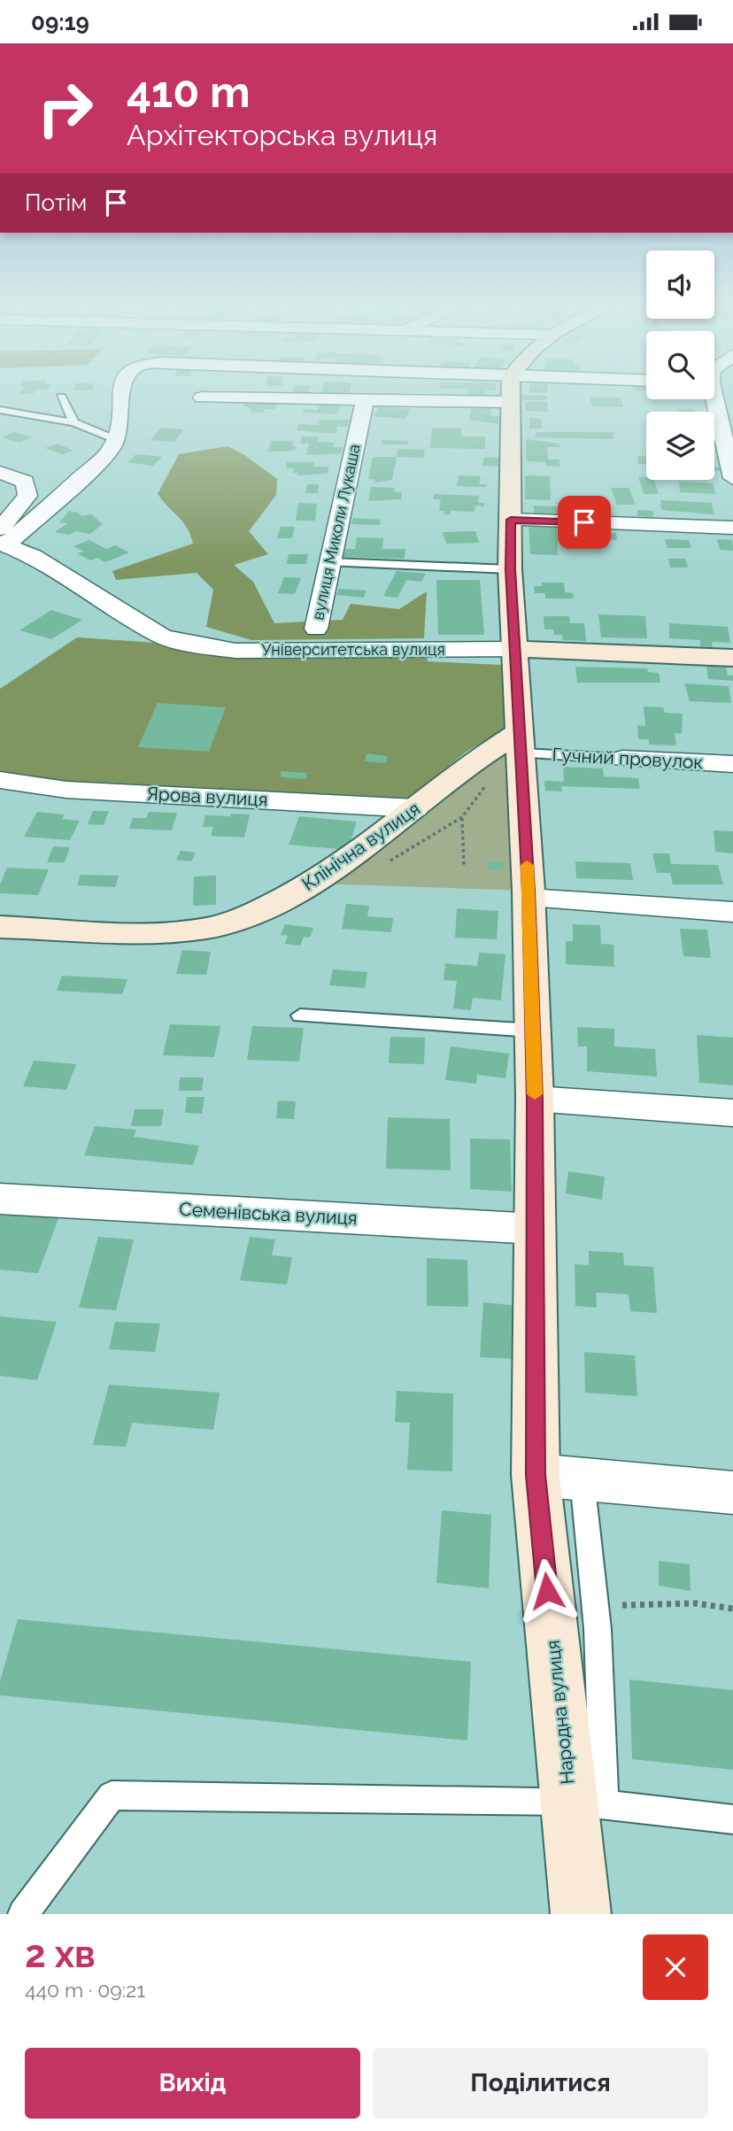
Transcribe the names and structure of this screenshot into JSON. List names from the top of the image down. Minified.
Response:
{"streets":{"street":["вулиця Миколи Лукаша","Університетська вулиця","Гучний провулок","Ярова вулиця","Клінічна вулиця","Семенівська вулиця","Народна вулиця"]},"crossings":[["Університетська вулиця","Народна вулиця"],["Гучний провулок","Клінічна вулиця"],["Гучний провулок","Народна вулиця"],["Ярова вулиця","Клінічна вулиця"],["Клінічна вулиця","Народна вулиця"],["Семенівська вулиця","Народна вулиця"]],"page":{"status":"09:19","turn":["410 m","Архітекторська вулиця"],"then":"Потім","heading":["2 хв","440 m · 09:21"],"buttons":["Вихід","Поділитися"]}}
